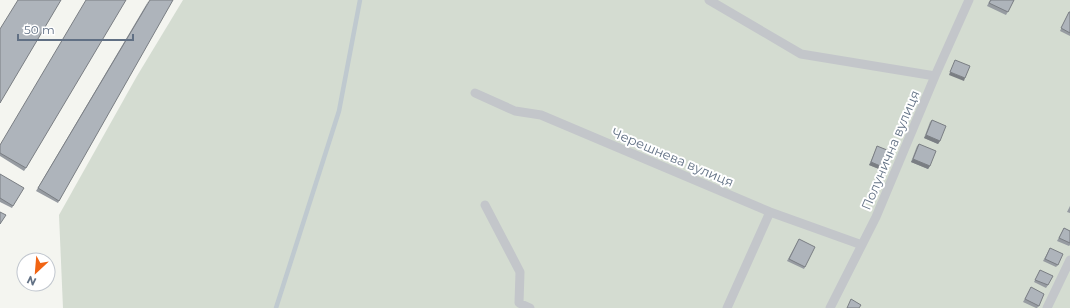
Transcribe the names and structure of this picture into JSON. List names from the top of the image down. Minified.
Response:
{"streets":{"lane":["Полунична вулиця","Черешнева вулиця"]},"crossings":[["Полунична вулиця","Черешнева вулиця"]],"scale_bar":"50 m","north":"bottom left"}
